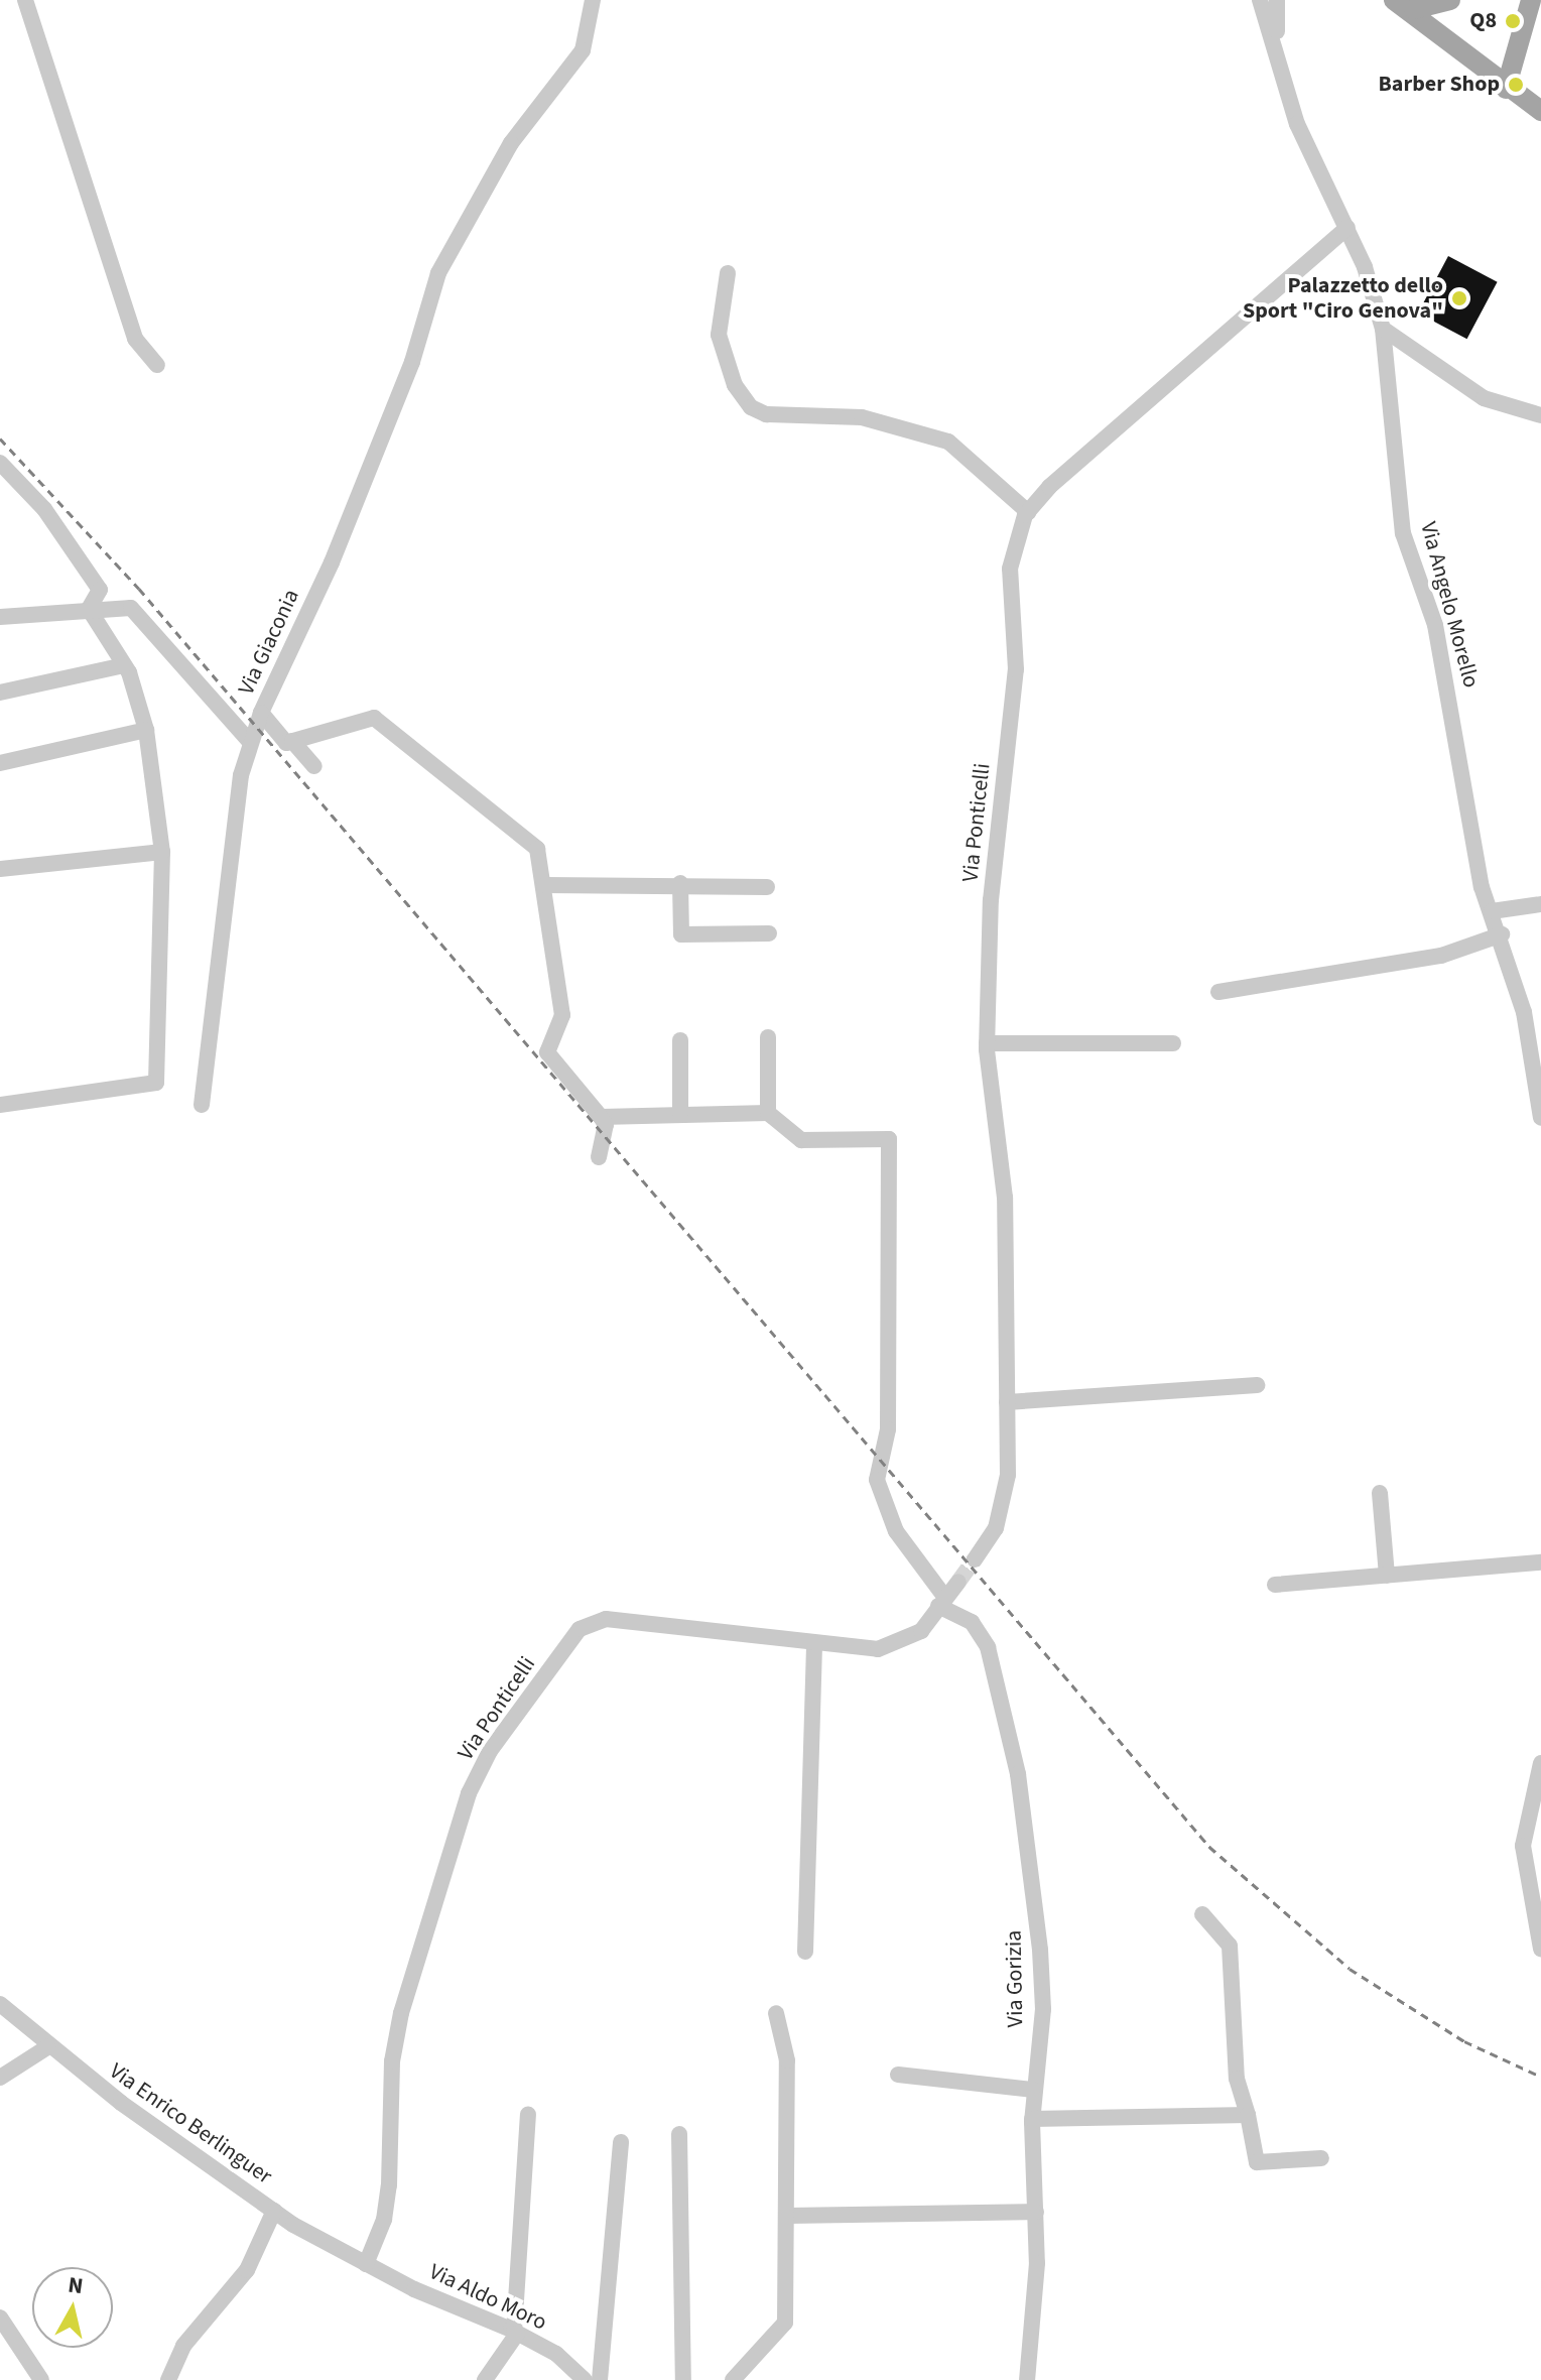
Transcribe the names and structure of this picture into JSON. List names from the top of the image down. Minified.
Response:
{"streets":{"street":["Via Angelo Morello","Via Giaconia","Via Ponticelli","Via Gorizia","Via Enrico Berlinguer","Via Aldo Moro"]},"crossings":[["Via Ponticelli","Via Gorizia"],["Via Ponticelli","Via Enrico Berlinguer"],["Via Ponticelli","Via Aldo Moro"],["Via Enrico Berlinguer","Via Aldo Moro"]],"places":["Q8","Barber Shop","Palazzetto dello Sport \"Ciro Genova\""],"north":"top"}
